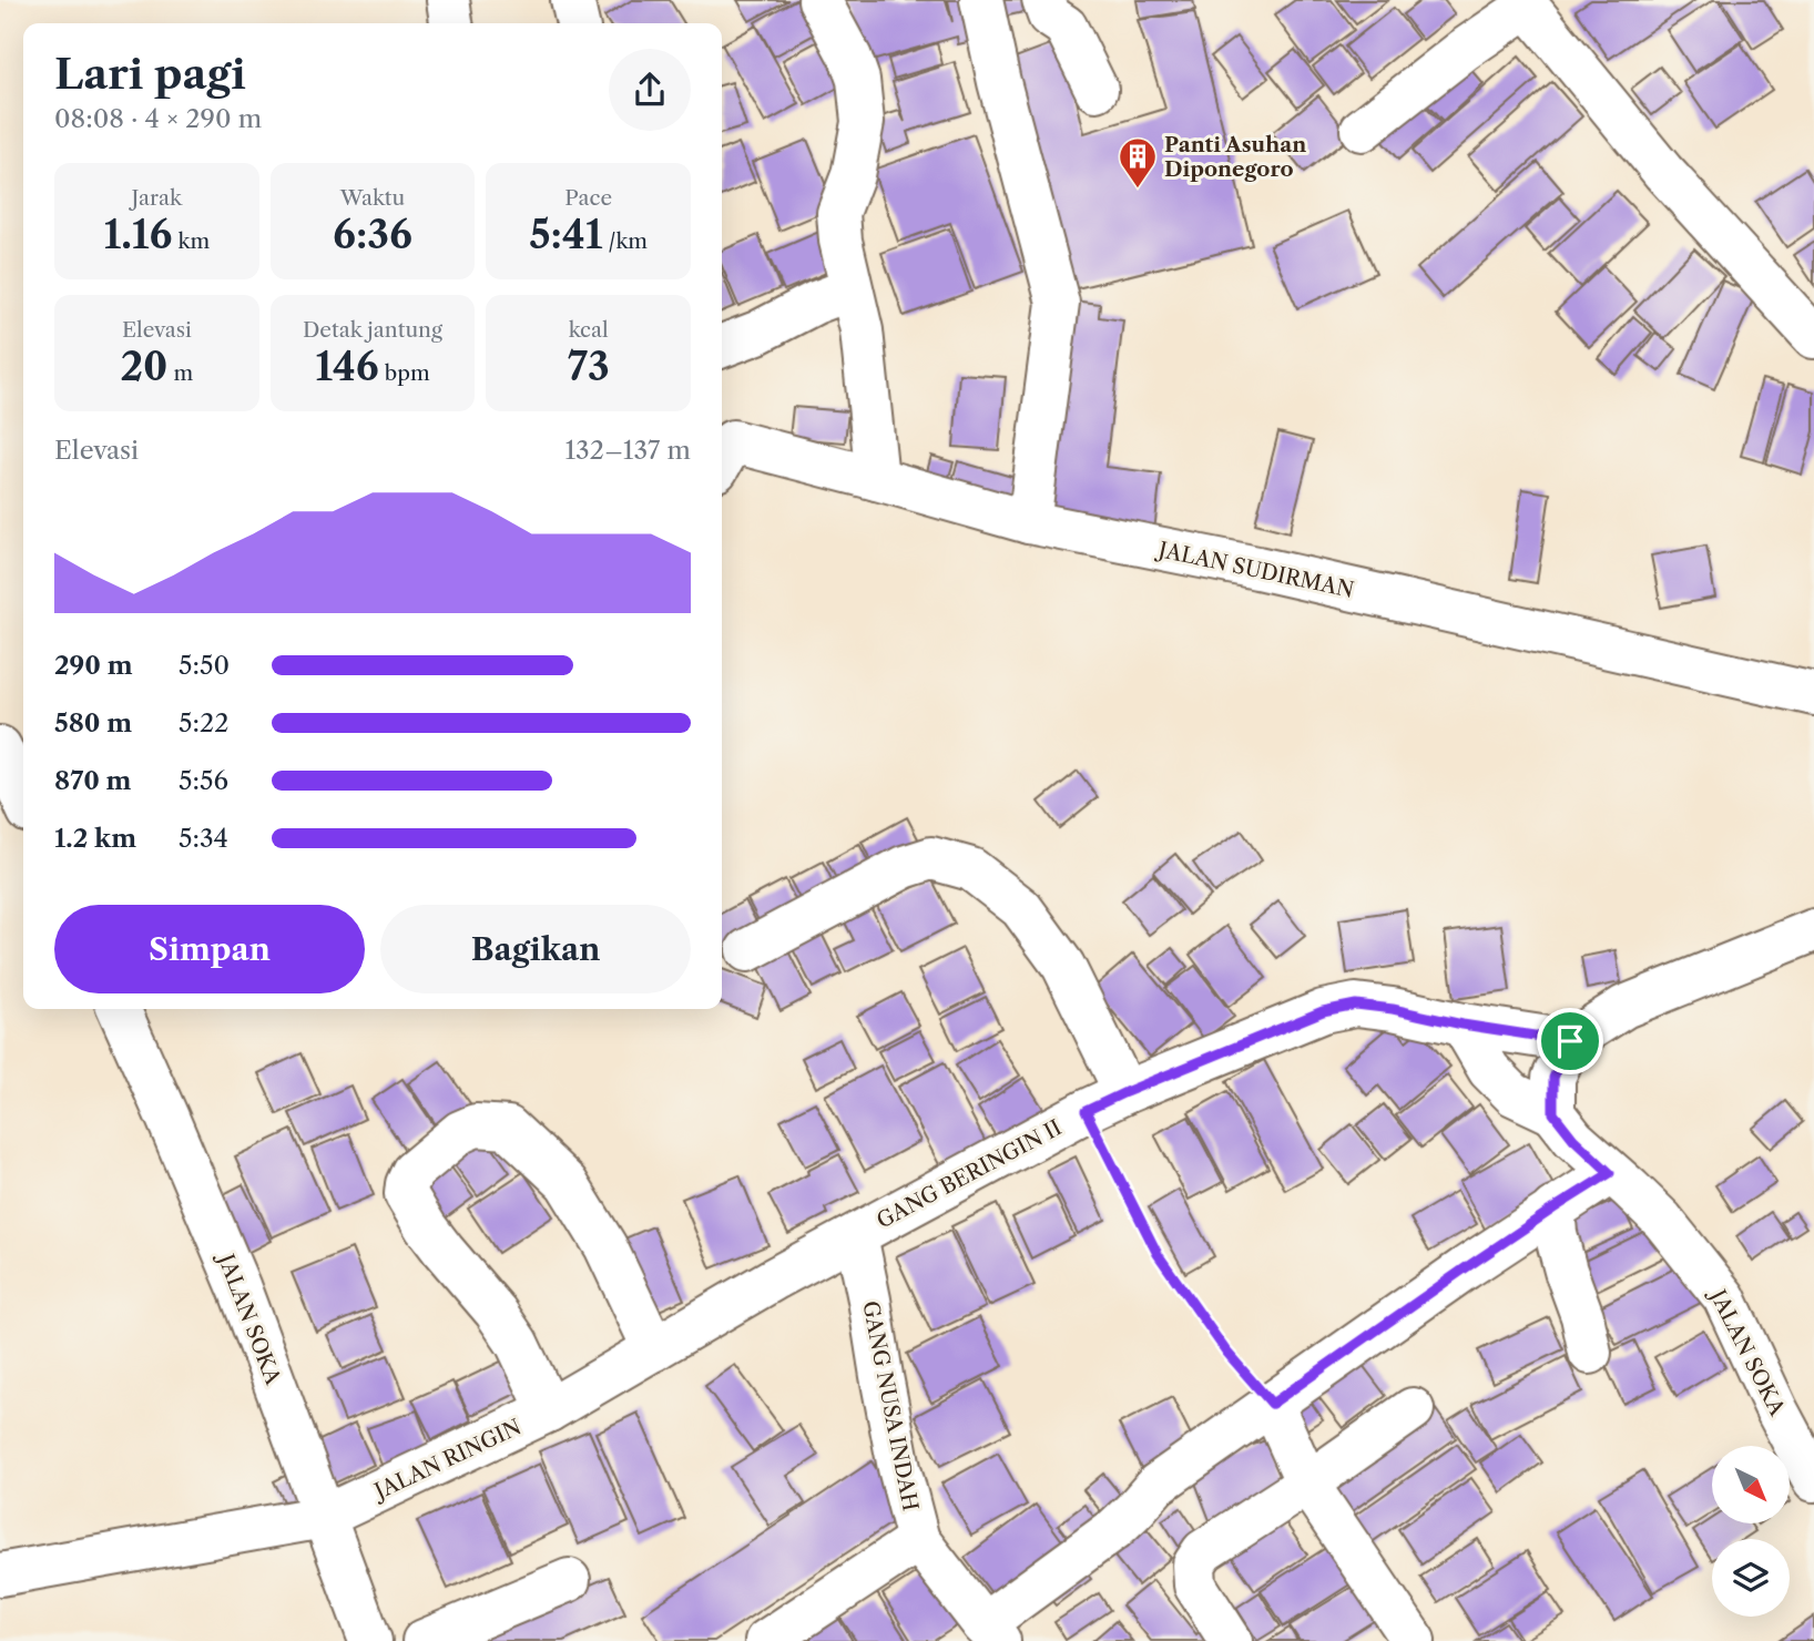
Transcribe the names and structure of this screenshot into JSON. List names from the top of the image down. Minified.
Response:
{"streets":{"street":["JALAN SUDIRMAN","GANG BERINGIN II","JALAN SOKA","GANG NUSA INDAH","JALAN RINGIN"]},"crossings":[["GANG BERINGIN II","GANG NUSA INDAH"],["GANG BERINGIN II","JALAN RINGIN"],["JALAN SOKA","JALAN RINGIN"],["GANG NUSA INDAH","JALAN RINGIN"]],"places":{"building":["Panti Asuhan Diponegoro"]},"north":"bottom right","page":{"heading":["Lari pagi","08:08 · 4 × 290 m"],"stats":[["Jarak","1.16 km"],["Waktu","6:36"],["Pace","5:41 /km"],["Elevasi","20 m"],["Detak jantung","146 bpm"],["kcal","73"]],"chart":["Elevasi","132–137 m"],"list":[{"name":"290 m","note":"5:50"},{"name":"580 m","note":"5:22"},{"name":"870 m","note":"5:56"},{"name":"1.2 km","note":"5:34"}],"buttons":["Simpan","Bagikan"]}}
